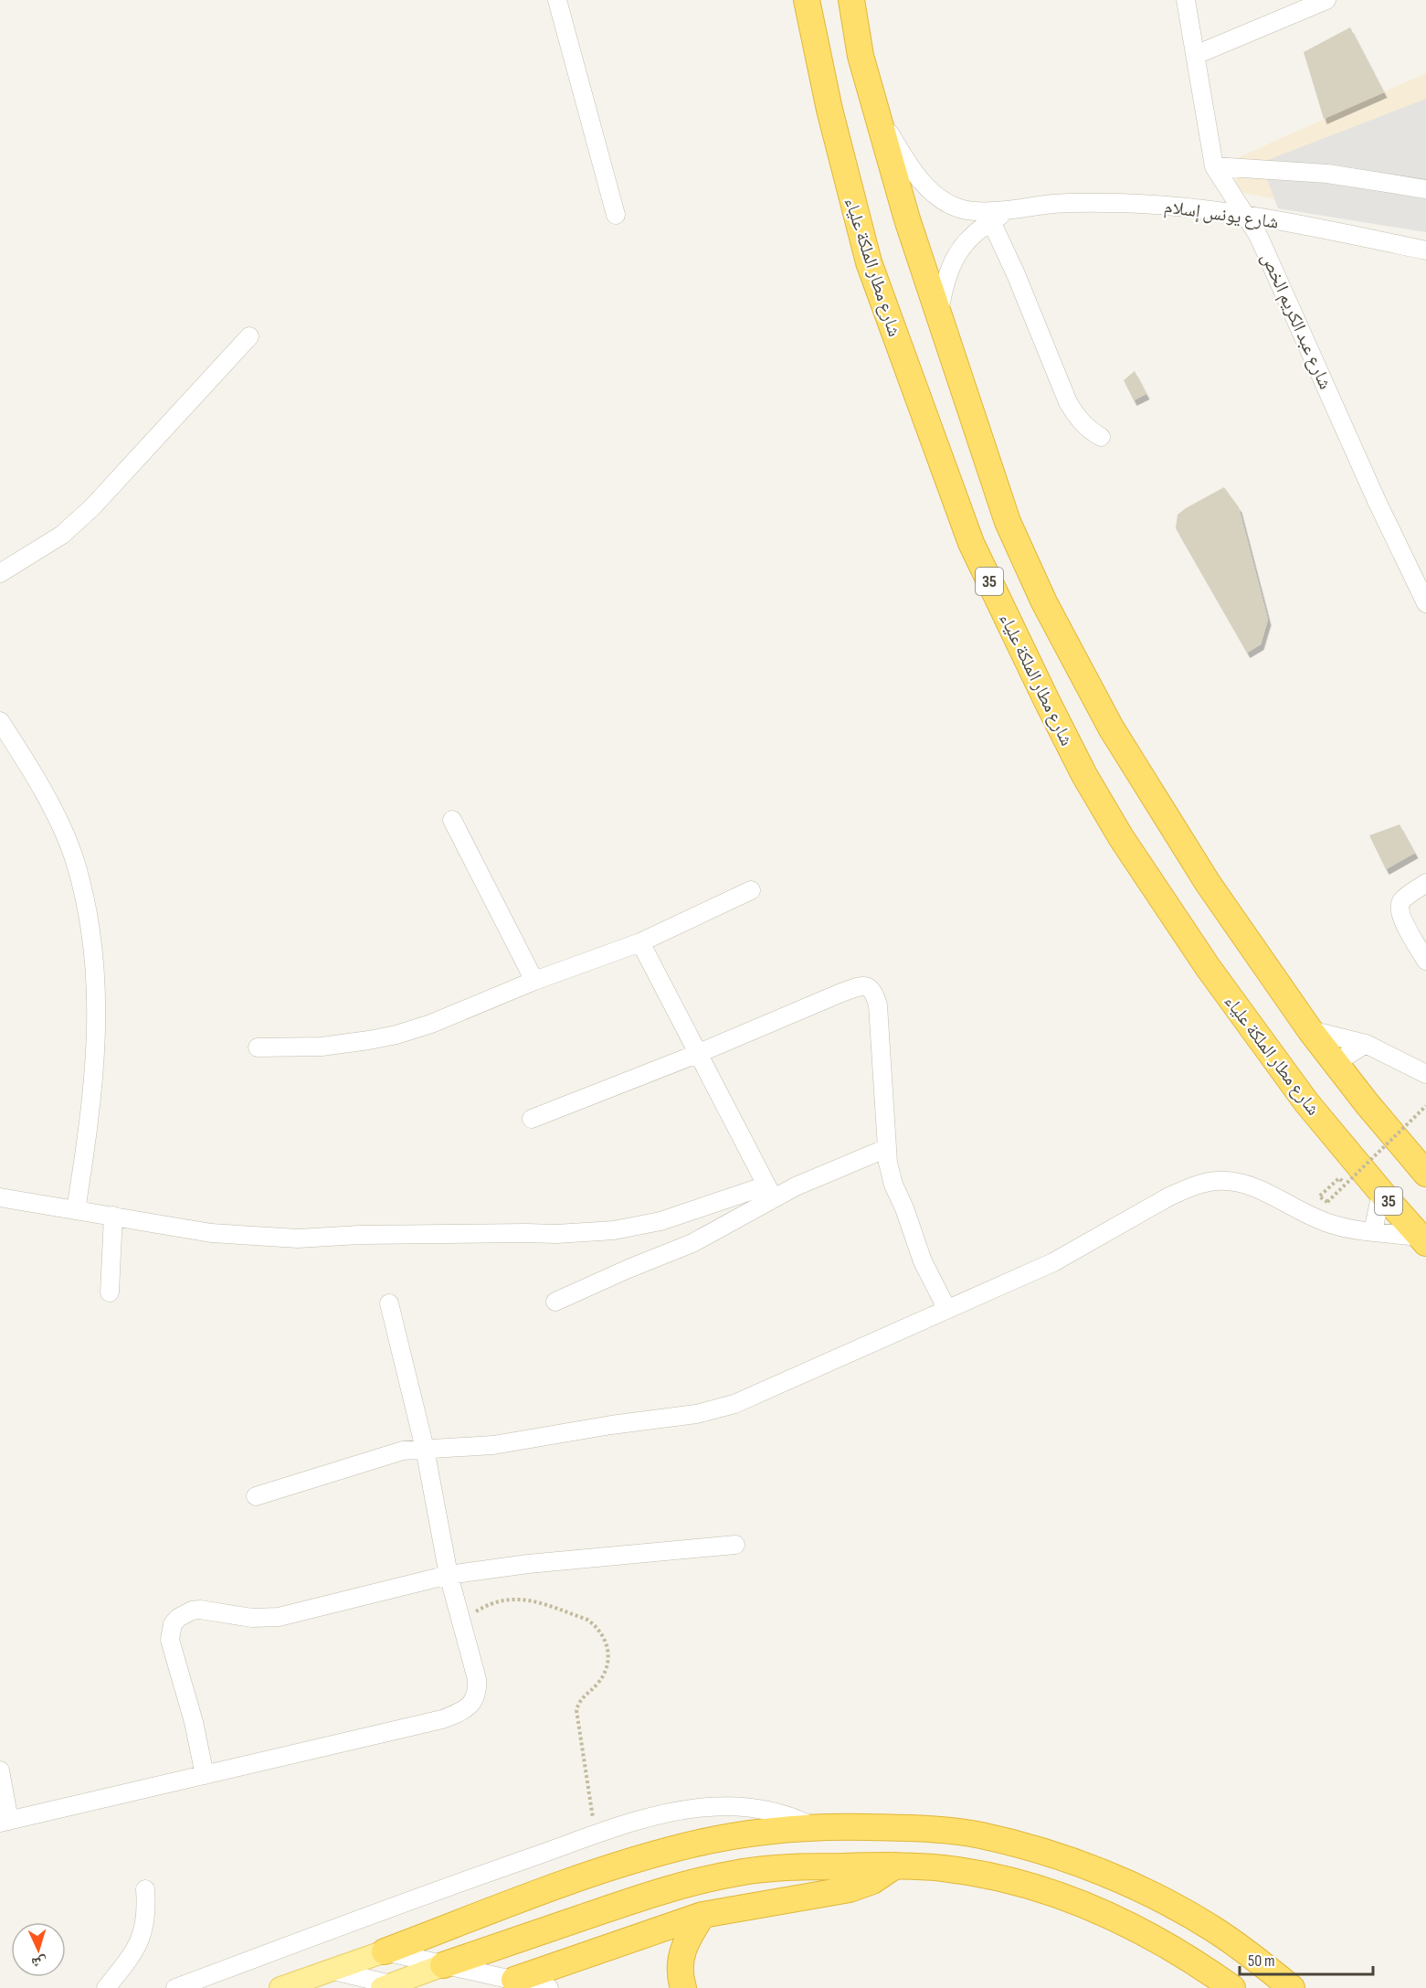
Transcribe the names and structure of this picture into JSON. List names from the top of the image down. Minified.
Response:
{"streets":{"highway":["شارع مطار الملكة علياء","35"],"street":["شارع يونس إسلام","شارع عبد الكريم الخص"]},"crossings":[["شارع يونس إسلام","شارع عبد الكريم الخص"],["شارع يونس إسلام","35"]],"scale_bar":"50 m","north":"bottom"}
